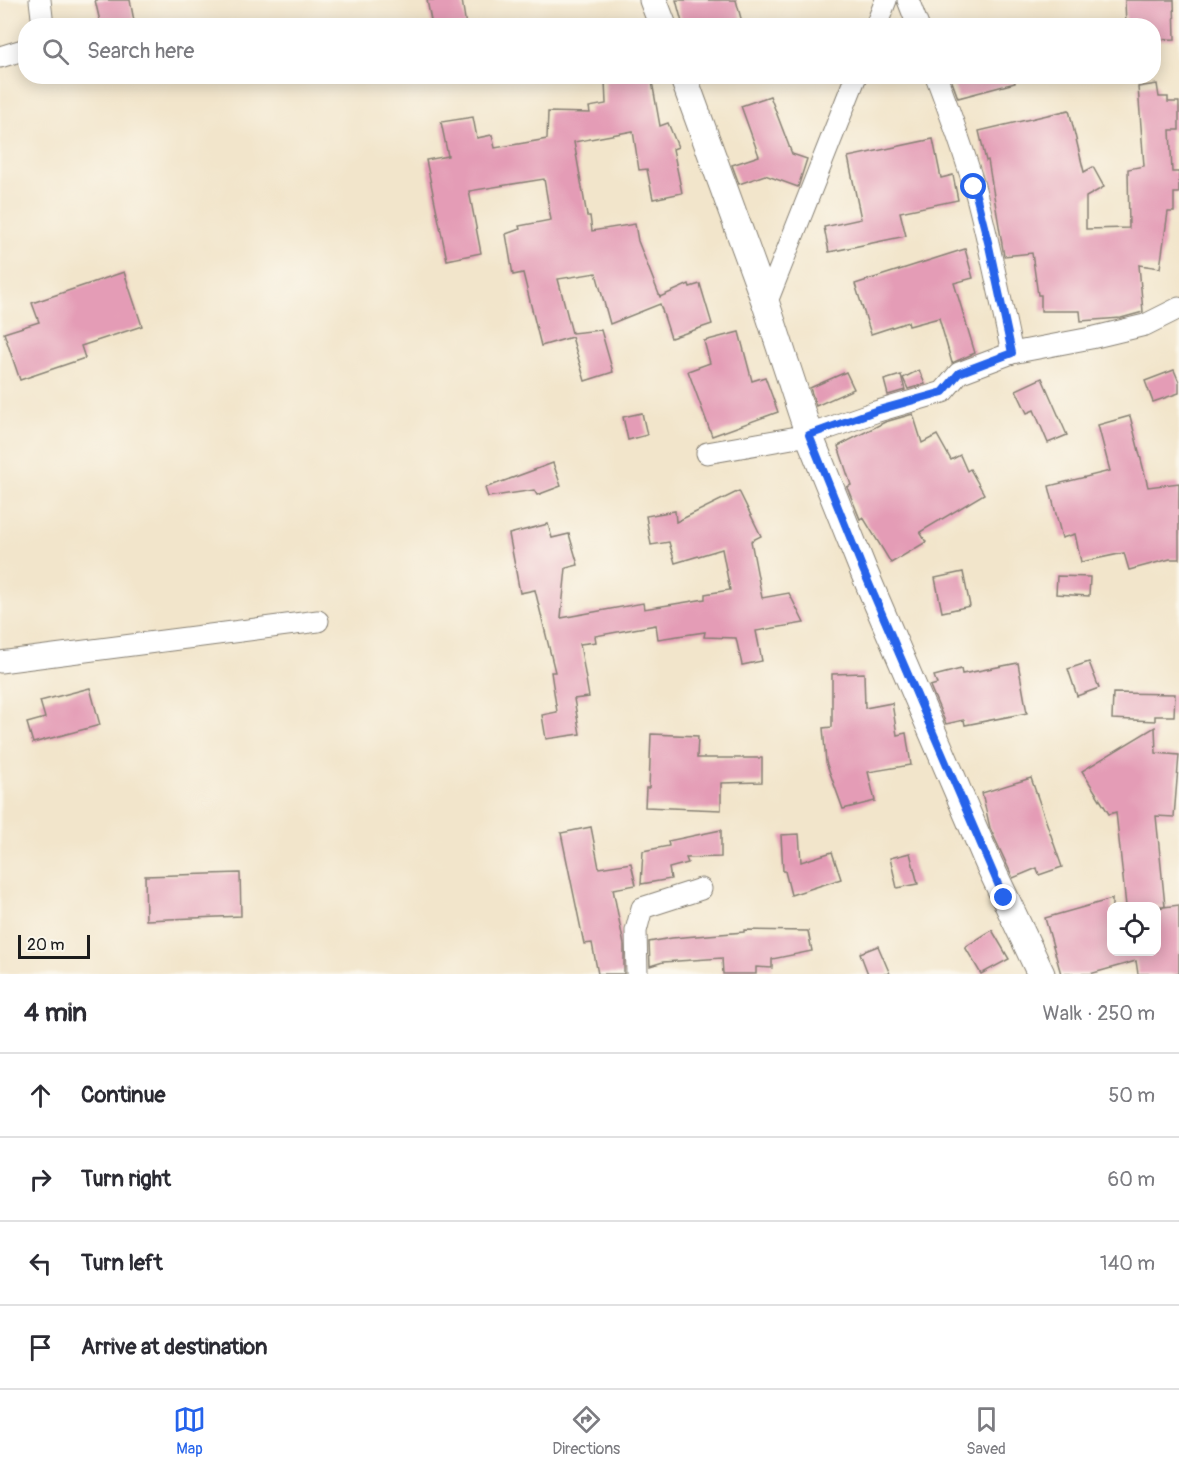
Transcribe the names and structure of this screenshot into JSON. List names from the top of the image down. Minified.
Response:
{"scale_bar":"20 m","page":{"search":"Search here","scale":"20 m","heading":["4 min","Walk · 250 m"],"list":[["Continue","50 m"],["Turn right","60 m"],["Turn left","140 m"],"Arrive at destination"],"nav":["Map","Directions","Saved"]}}
